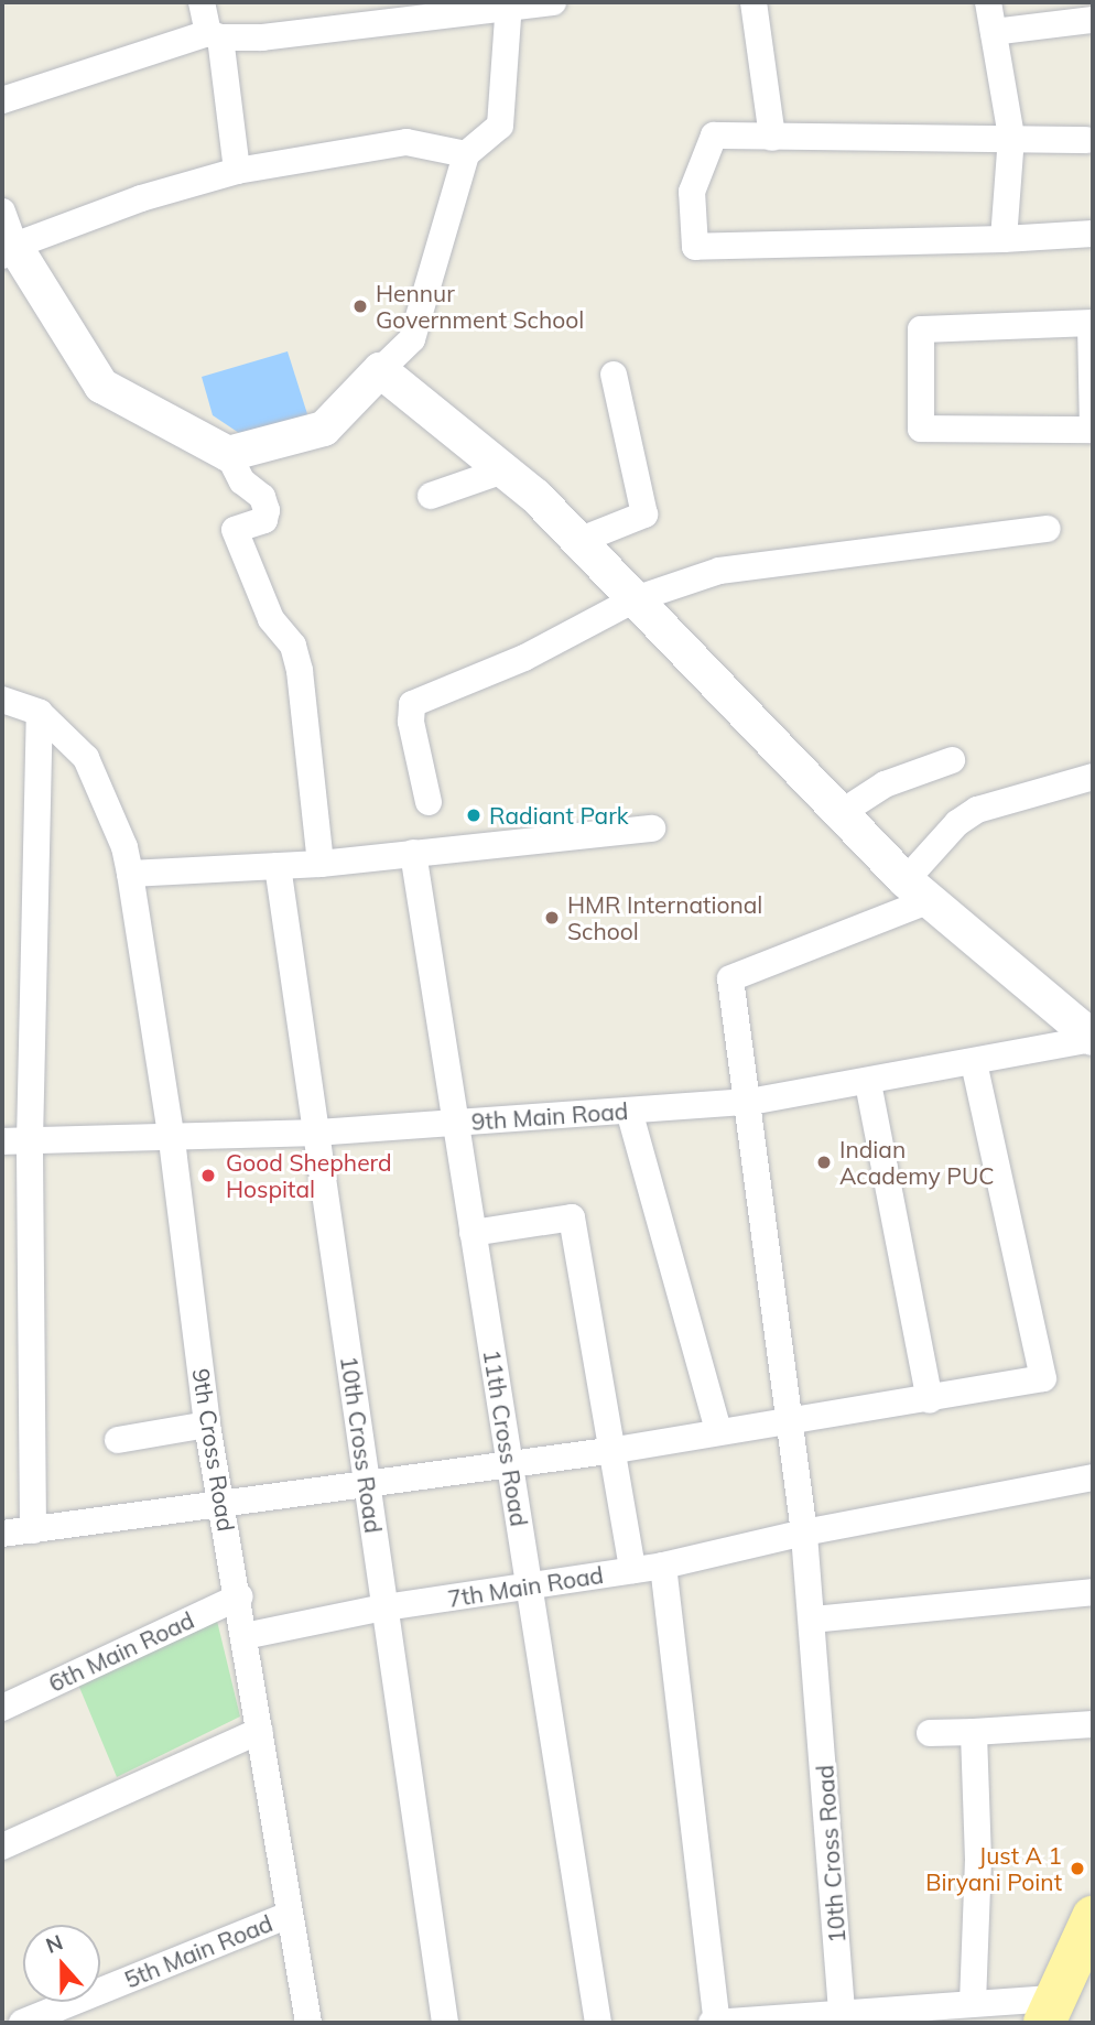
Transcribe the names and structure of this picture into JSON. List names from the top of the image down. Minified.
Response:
{"streets":{"street":["9th Main Road","11th Cross Road","10th Cross Road","9th Cross Road","7th Main Road","6th Main Road","5th Main Road"]},"crossings":[["9th Main Road","11th Cross Road"],["9th Main Road","10th Cross Road"],["9th Main Road","9th Cross Road"],["11th Cross Road","7th Main Road"],["10th Cross Road","7th Main Road"],["9th Cross Road","7th Main Road"],["9th Cross Road","6th Main Road"],["9th Cross Road","5th Main Road"]],"places":["Hennur Government School","Radiant Park","HMR International School","Indian Academy PUC","Good Shepherd Hospital","Just A 1 Biryani Point"],"north":"top"}
